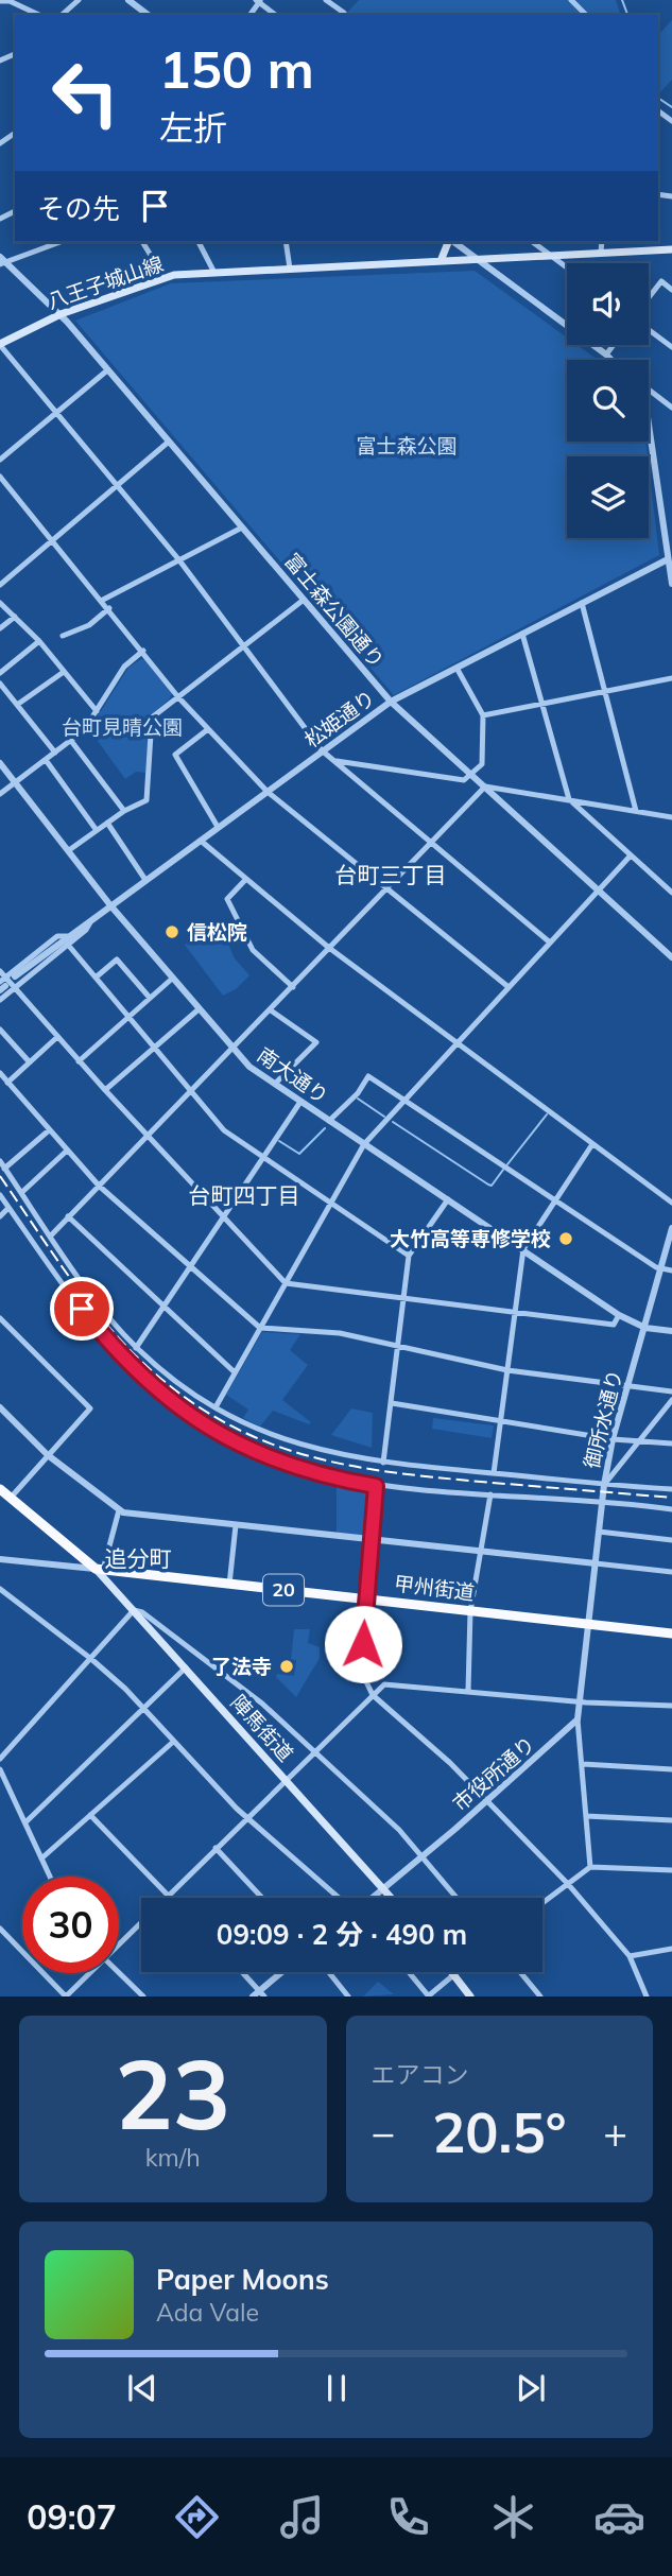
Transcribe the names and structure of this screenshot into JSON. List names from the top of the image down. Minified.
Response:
{"streets":{"highway":["甲州街道","20"],"main road":["八王子城山線","陣馬街道"],"street":["富士森公園通り","松姫通り","南大通り","御所水通り","市役所通り"]},"crossings":[["八王子城山線","富士森公園通り"],["富士森公園通り","松姫通り"],["松姫通り","南大通り"],["南大通り","御所水通り"],["御所水通り","甲州街道"],["甲州街道","陣馬街道"],["陣馬街道","市役所通り"]],"districts":["台町三丁目","台町四丁目","追分町"],"parks":["富士森公園","台町見晴公園"],"places":["信松院","大竹高等専修学校","了法寺"],"page":{"turn":["150 m","左折"],"then":"その先","limit":"30","trip":"09:09 · 2 分 · 490 m","tile":[["23","km/h"],"エアコン"],"heat":["−","20.5°","+"],"song":["Paper Moons","Ada Vale"],"tabs":"09:07"}}
